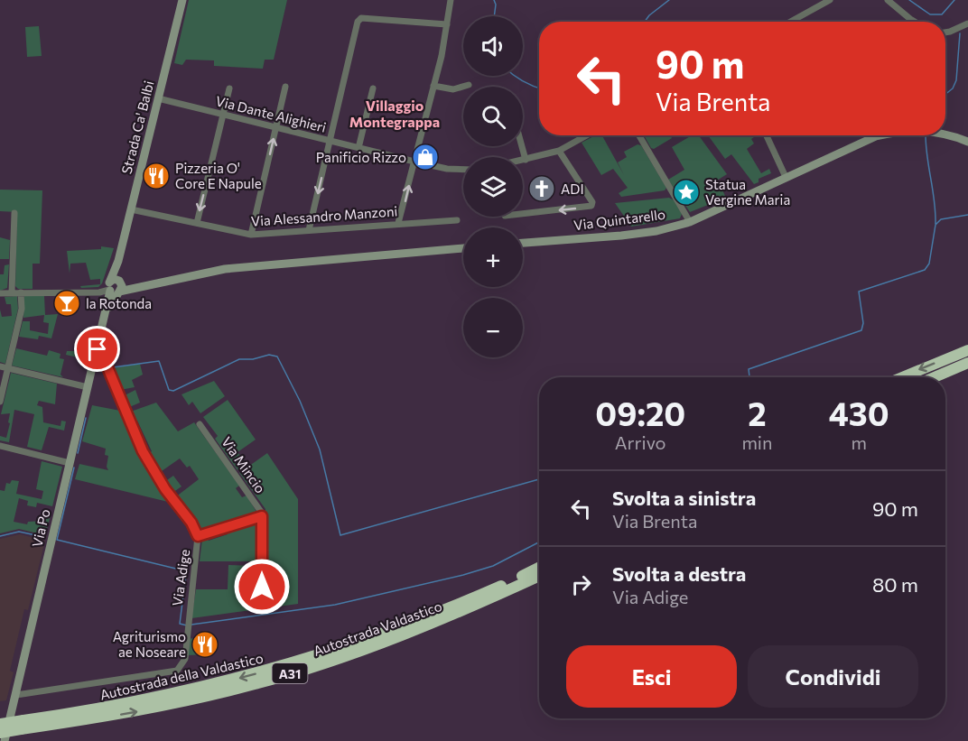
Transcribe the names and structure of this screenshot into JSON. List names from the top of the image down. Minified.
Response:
{"streets":{"highway":["Autostrada Valdastico","A31","Autostrada della Valdastico"],"street":["Via Dante Alighieri","Strada Ca' Balbi","Via Alessandro Manzoni","Via Quintarello","Via Mincio","Via Po","Via Adige"]},"crossings":[["Via Dante Alighieri","Strada Ca' Balbi"],["Strada Ca' Balbi","Via Alessandro Manzoni"],["Strada Ca' Balbi","Via Po"],["Via Po","Via Adige"],["Autostrada Valdastico","Autostrada della Valdastico"]],"one_way":["Autostrada Valdastico","Autostrada della Valdastico"],"districts":["Villaggio Montegrappa"],"places":{"shop":["Panificio Rizzo"],"restaurant":["Pizzeria O' Core E Napule","Agriturismo ae Noseare"],"church":["ADI"],"place":["Statua Vergine Maria"],"bar":["la Rotonda"]},"page":{"map_buttons":["+","−"],"turn":["90 m","Via Brenta"],"eta":["09:20","Arrivo","2","min","430","m"],"list":[{"name":"Svolta a sinistra","note":"Via Brenta","value":"90 m"},{"name":"Svolta a destra","note":"Via Adige","value":"80 m"}],"buttons":["Esci","Condividi"]}}
